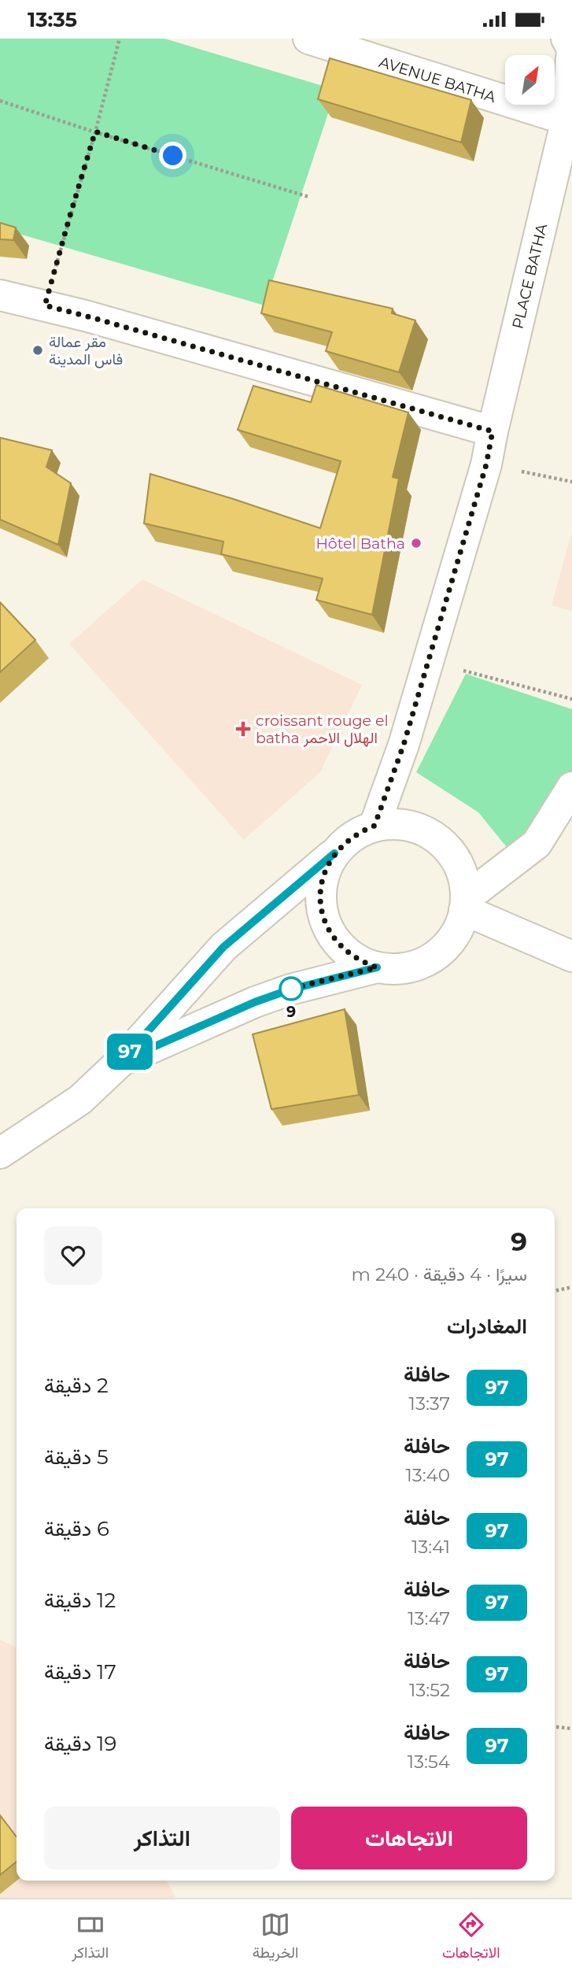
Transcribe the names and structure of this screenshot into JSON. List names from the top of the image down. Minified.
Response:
{"streets":{"street":["AVENUE BATHA","PLACE BATHA"]},"crossings":[["AVENUE BATHA","PLACE BATHA"]],"places":{"other":["مقر عمالة فاس المدينة","Hôtel Batha","9"],"health":["croissant rouge el batha الهلال الاحمر"]},"lines":["bus line 97"],"north":"top right","page":{"status":"13:35","on_map":"97","heading":[["9","سيرًا · 4 دقيقة · 240 m"],"المغادرات"],"list":[{"mark":"97","name":"حافلة","note":"13:37","value":"2 دقيقة"},{"mark":"97","name":"حافلة","note":"13:40","value":"5 دقيقة"},{"mark":"97","name":"حافلة","note":"13:41","value":"6 دقيقة"},{"mark":"97","name":"حافلة","note":"13:47","value":"12 دقيقة"},{"mark":"97","name":"حافلة","note":"13:52","value":"17 دقيقة"},{"mark":"97","name":"حافلة","note":"13:54","value":"19 دقيقة"}],"buttons":["الاتجاهات","التذاكر"],"tabs":["الاتجاهات","الخريطة","التذاكر"]}}
